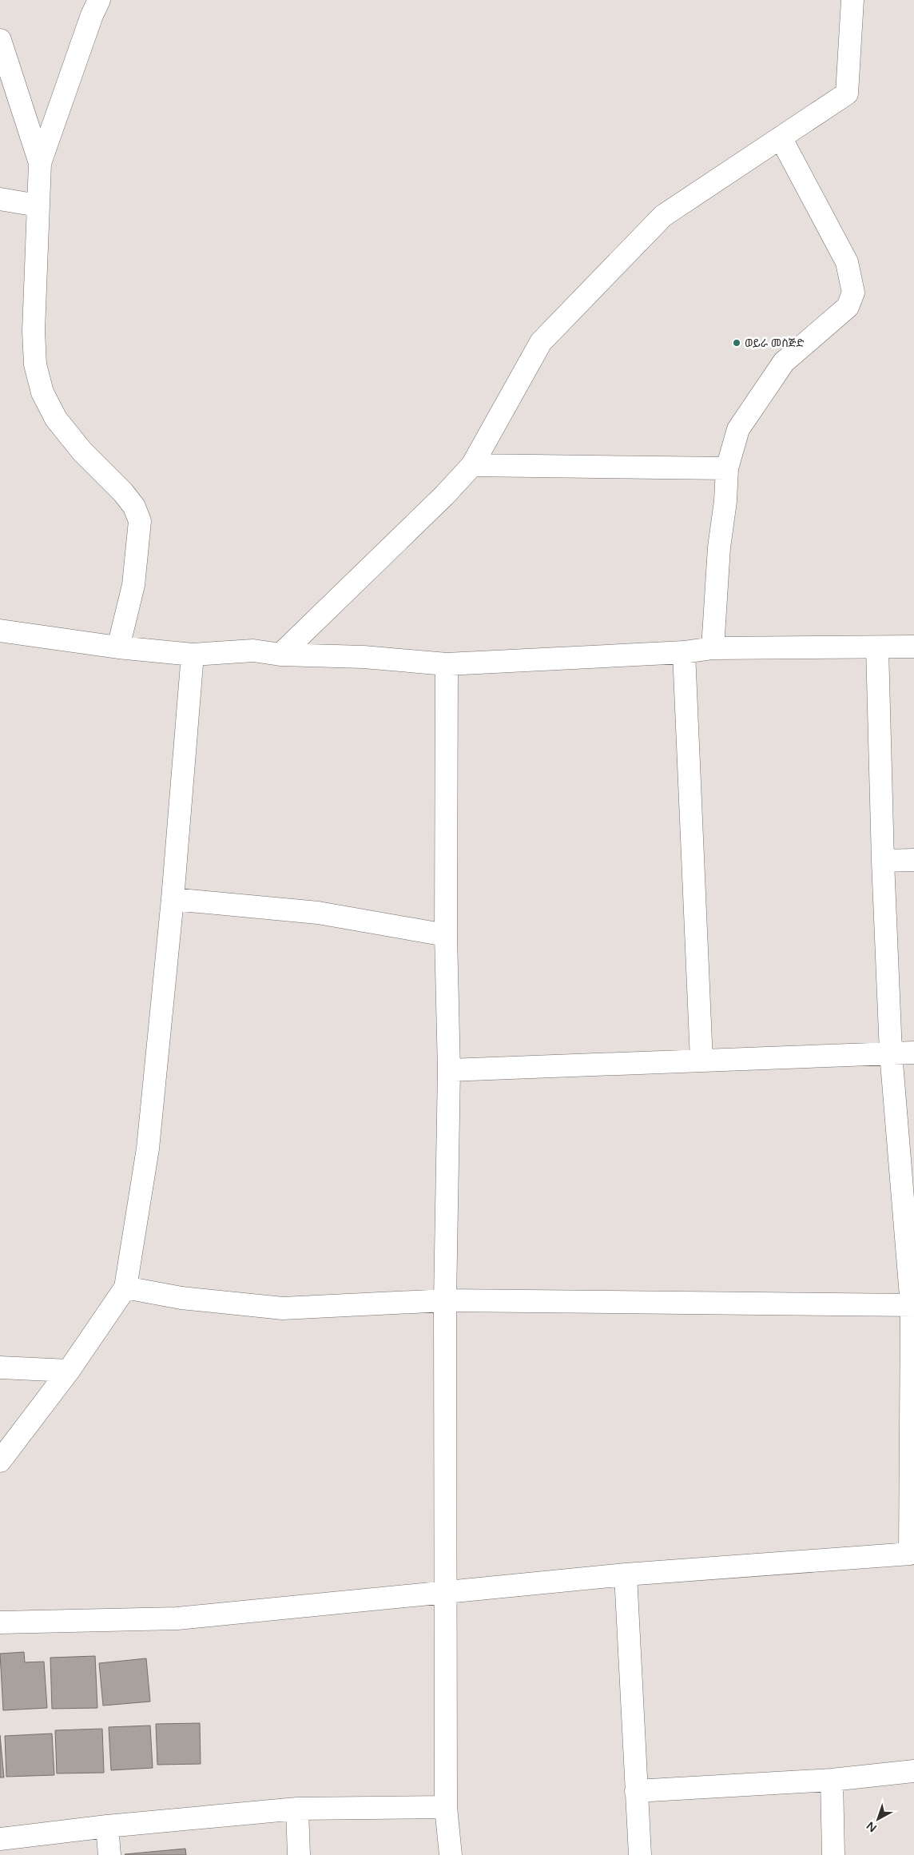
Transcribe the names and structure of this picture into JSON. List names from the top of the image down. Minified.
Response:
{"places":["ወይራ መስጅድ"],"north":"bottom left"}
